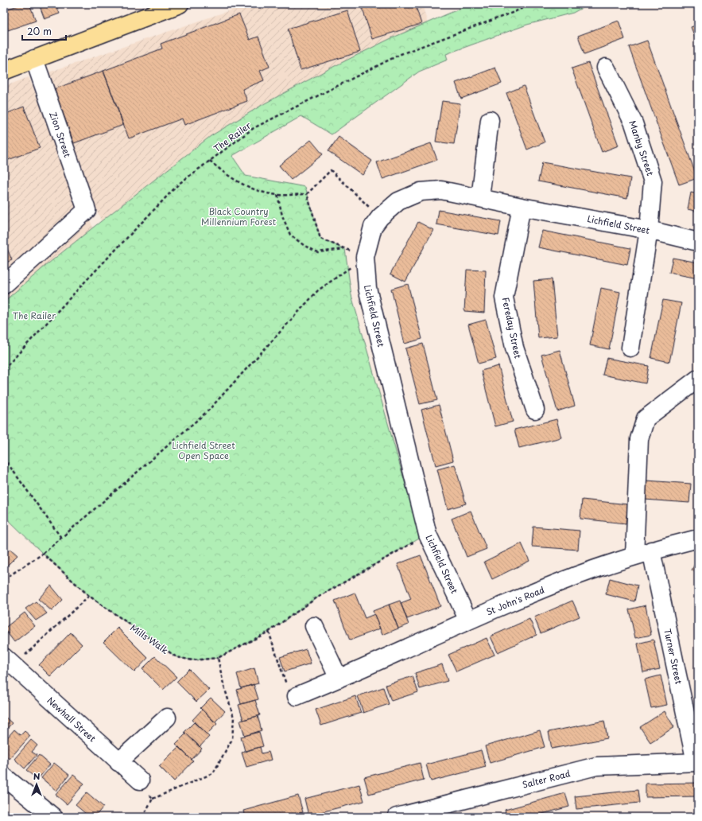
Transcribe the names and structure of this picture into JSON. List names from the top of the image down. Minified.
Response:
{"streets":{"street":["Zion Street","Manby Street","Lichfield Street","Fereday Street","St John's Road","Turner Street","Newhall Street","Salter Road"],"path":["The Railer","Mills Walk"]},"crossings":[["Manby Street","Lichfield Street"],["Lichfield Street","Fereday Street"],["Lichfield Street","St John's Road"],["St John's Road","Turner Street"],["Turner Street","Salter Road"]],"parks":["Black Country Millennium Forest","The Railer","Lichfield Street Open Space"],"scale_bar":"20 m","north":"top"}
